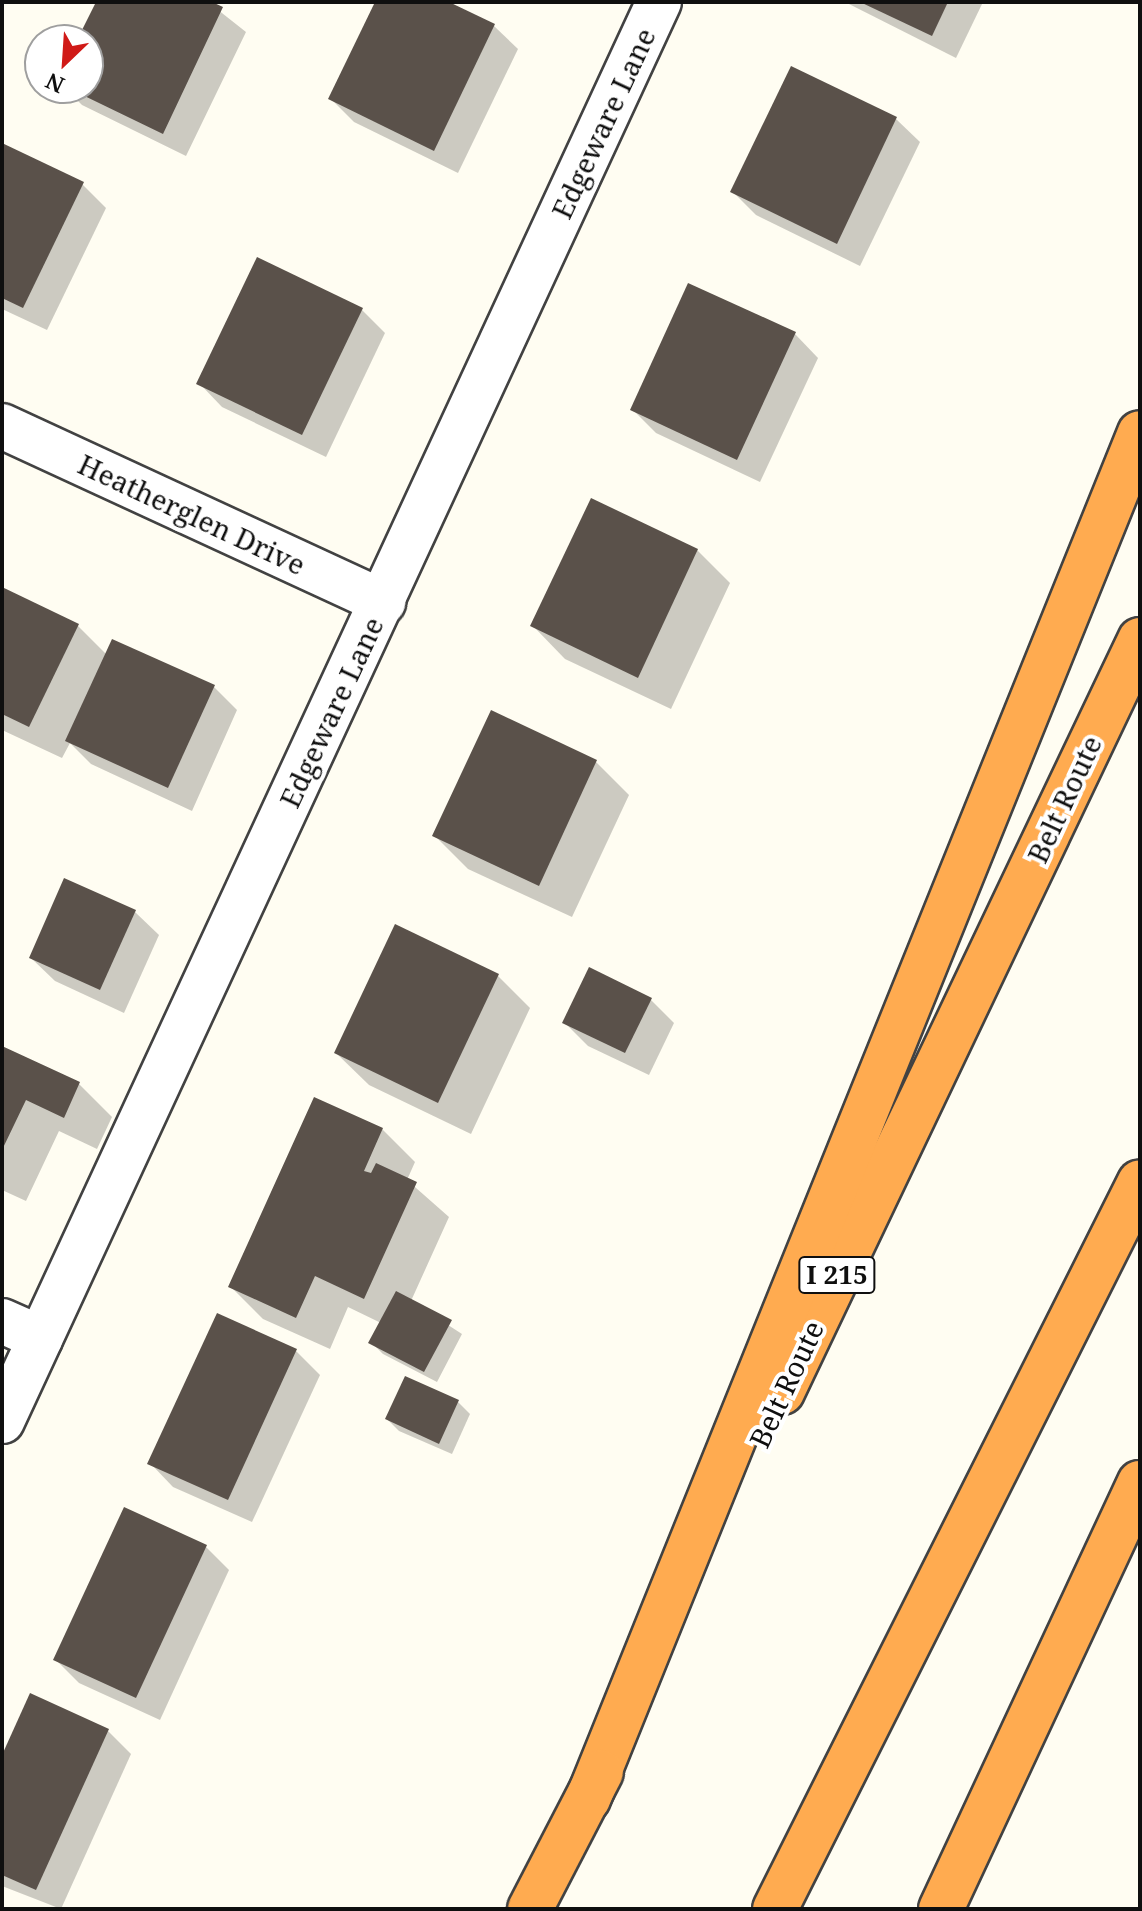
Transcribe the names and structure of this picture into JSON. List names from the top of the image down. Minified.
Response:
{"streets":{"highway":["Belt Route","I 215"],"street":["Edgeware Lane","Heatherglen Drive"]},"crossings":[["Edgeware Lane","Heatherglen Drive"]],"north":"bottom left"}
